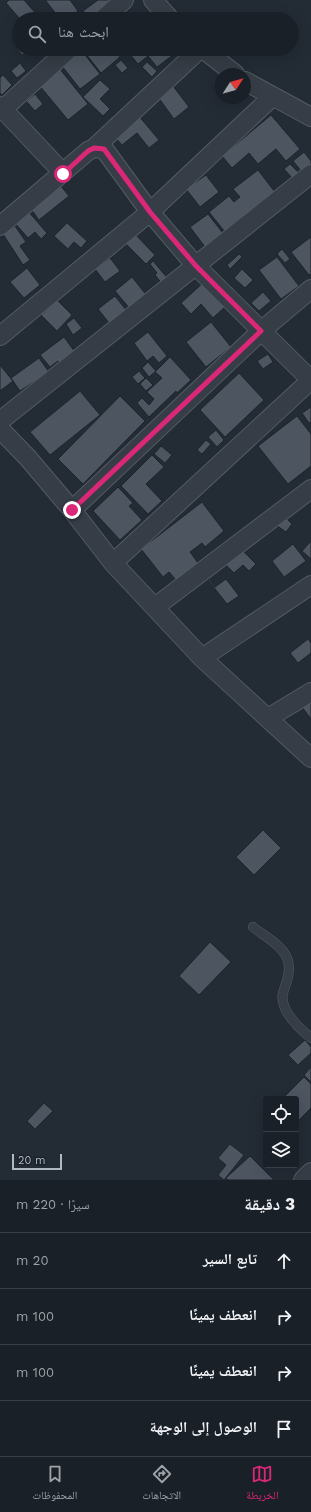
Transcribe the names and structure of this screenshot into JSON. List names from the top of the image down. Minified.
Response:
{"scale_bar":"20 m","north":"top right","page":{"search":"ابحث هنا","scale":"20 m","heading":["3 دقيقة","سيرًا · 220 m"],"list":[["تابع السير","20 m"],["انعطف يمينًا","100 m"],["انعطف يمينًا","100 m"],"الوصول إلى الوجهة"],"nav":["الخريطة","الاتجاهات","المحفوظات"]}}
